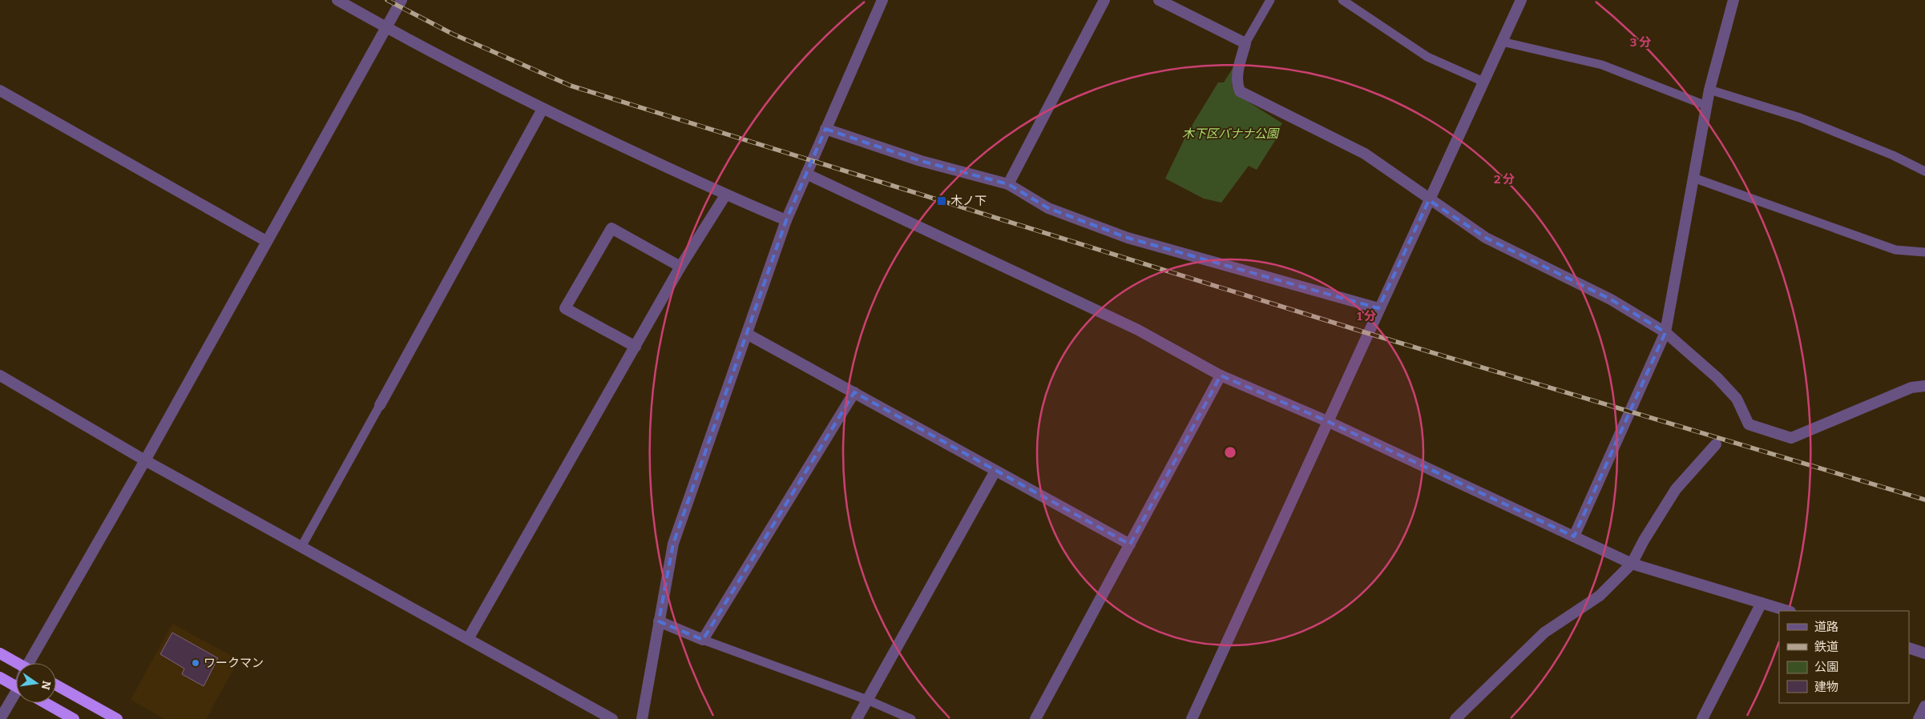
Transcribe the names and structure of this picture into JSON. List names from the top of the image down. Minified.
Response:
{"parks":["木下区バナナ公園"],"places":{"transit":["木ノ下"],"other":["ワークマン"]},"legend":["道路","鉄道","公園","建物"],"north":"right","rings":["3 分","2 分","1 分"]}
